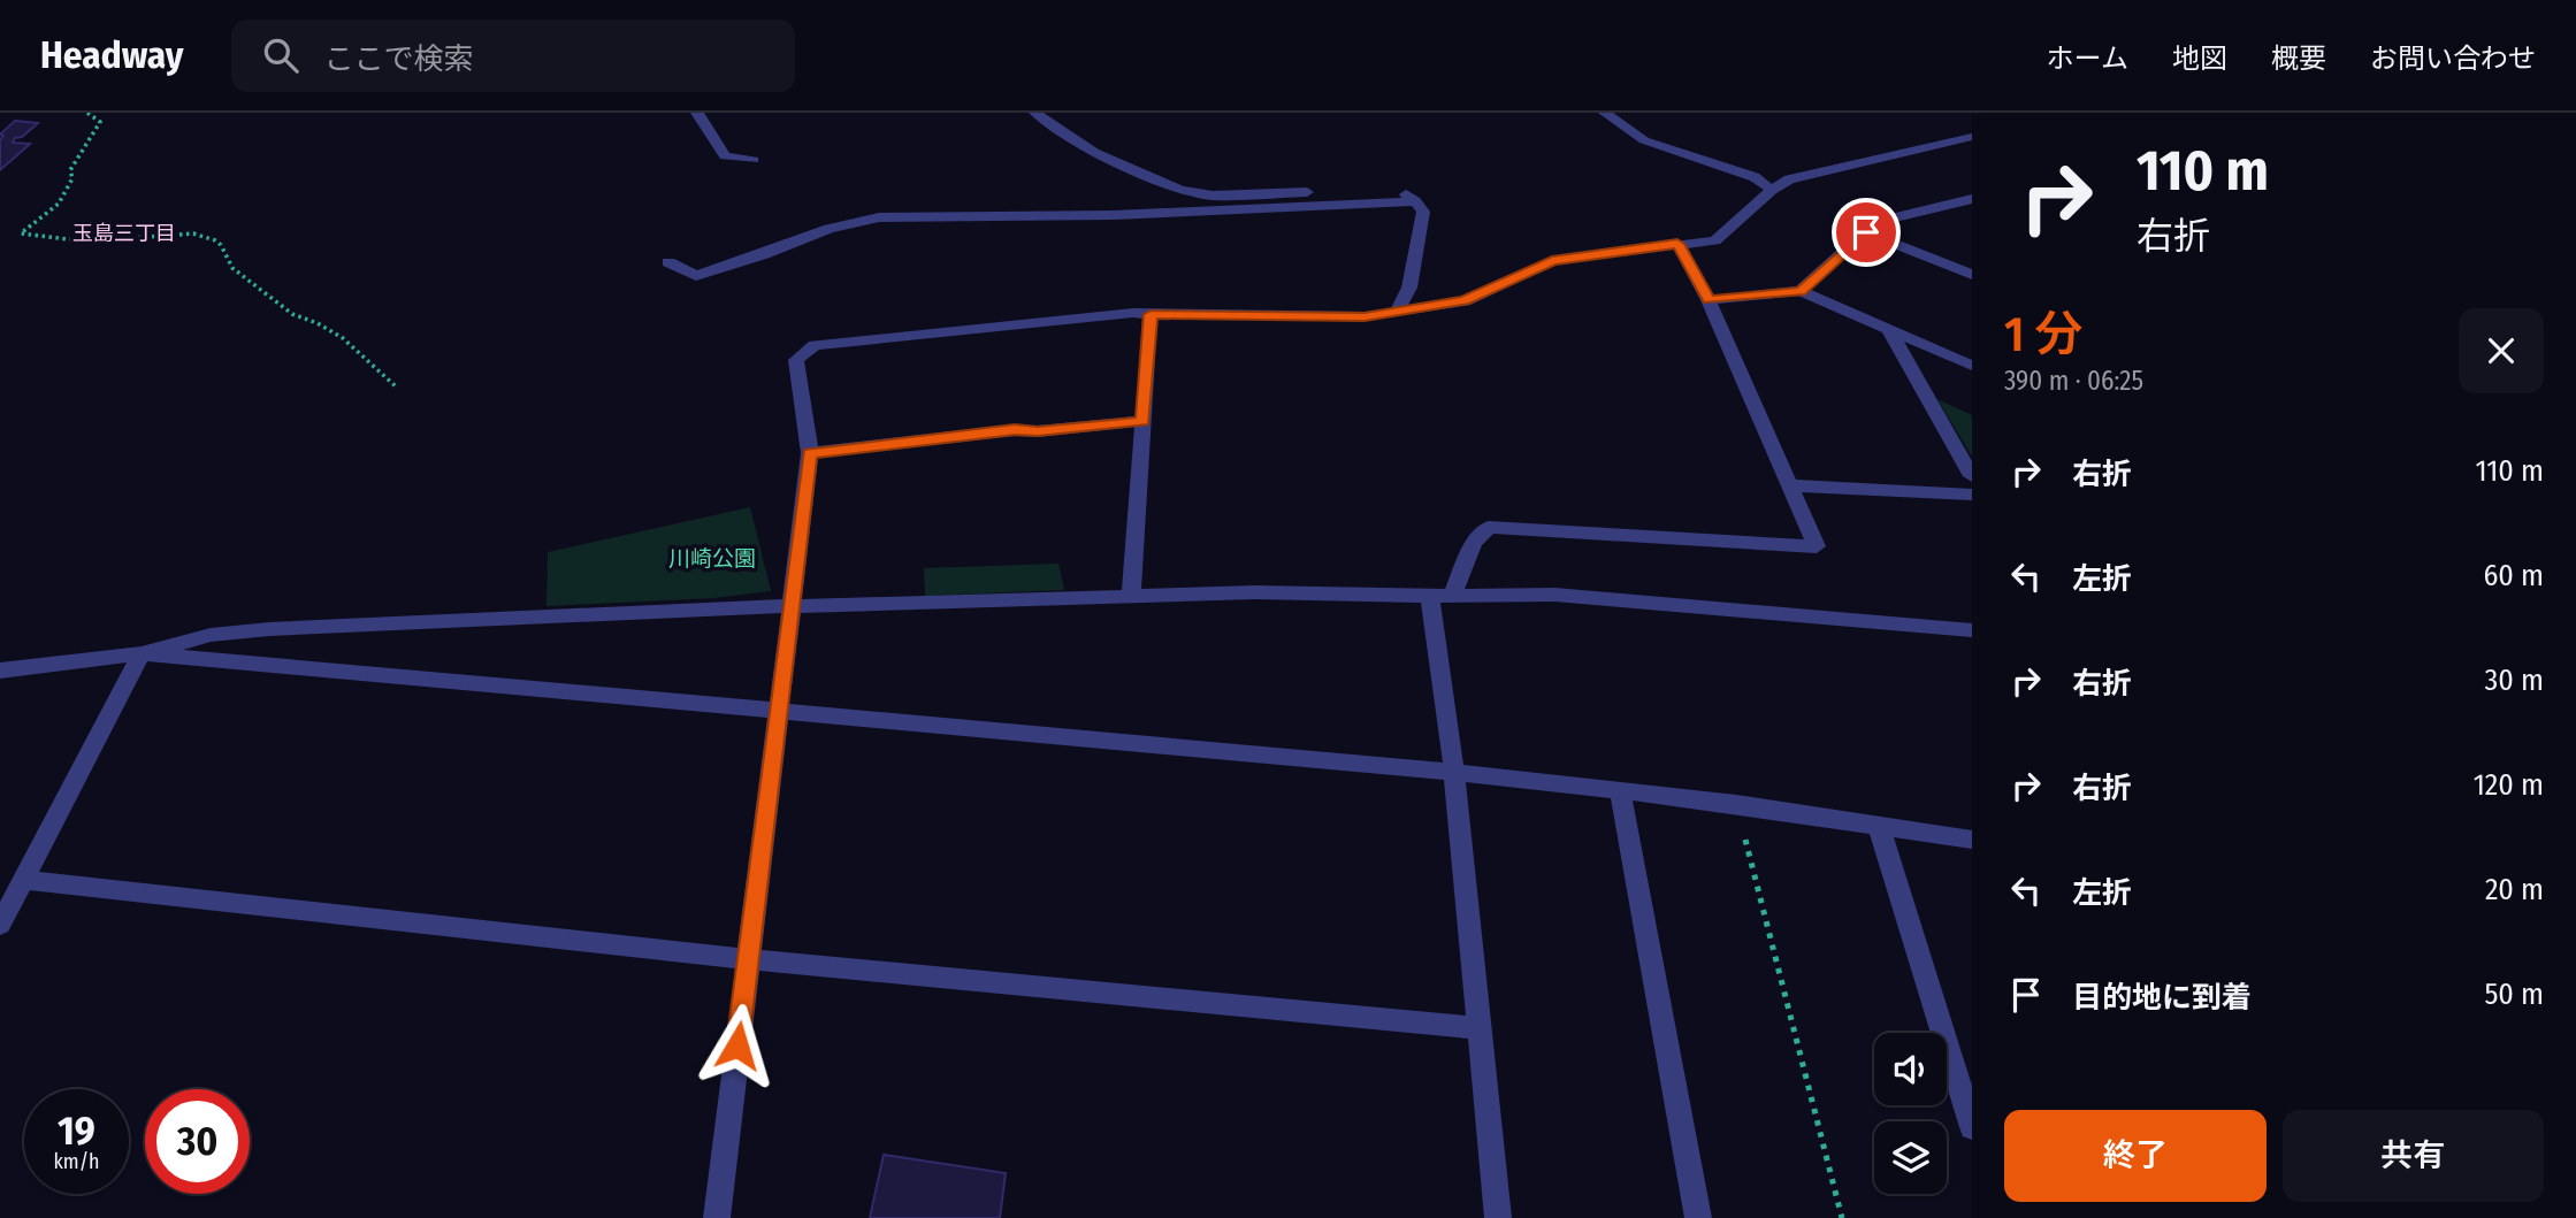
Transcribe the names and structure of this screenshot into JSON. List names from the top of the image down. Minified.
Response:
{"districts":["玉島三丁目"],"parks":["川崎公園"],"page":{"header":"Headway","search":"ここで検索","nav":["ホーム","地図","概要","お問い合わせ"],"turn":["110 m","右折"],"heading":["1 分","390 m · 06:25"],"list":[{"name":"右折","value":"110 m"},{"name":"左折","value":"60 m"},{"name":"右折","value":"30 m"},{"name":"右折","value":"120 m"},{"name":"左折","value":"20 m"},{"name":"目的地に到着","value":"50 m"}],"speed":"19 km/h","limit":"30","buttons":["終了","共有"]}}
